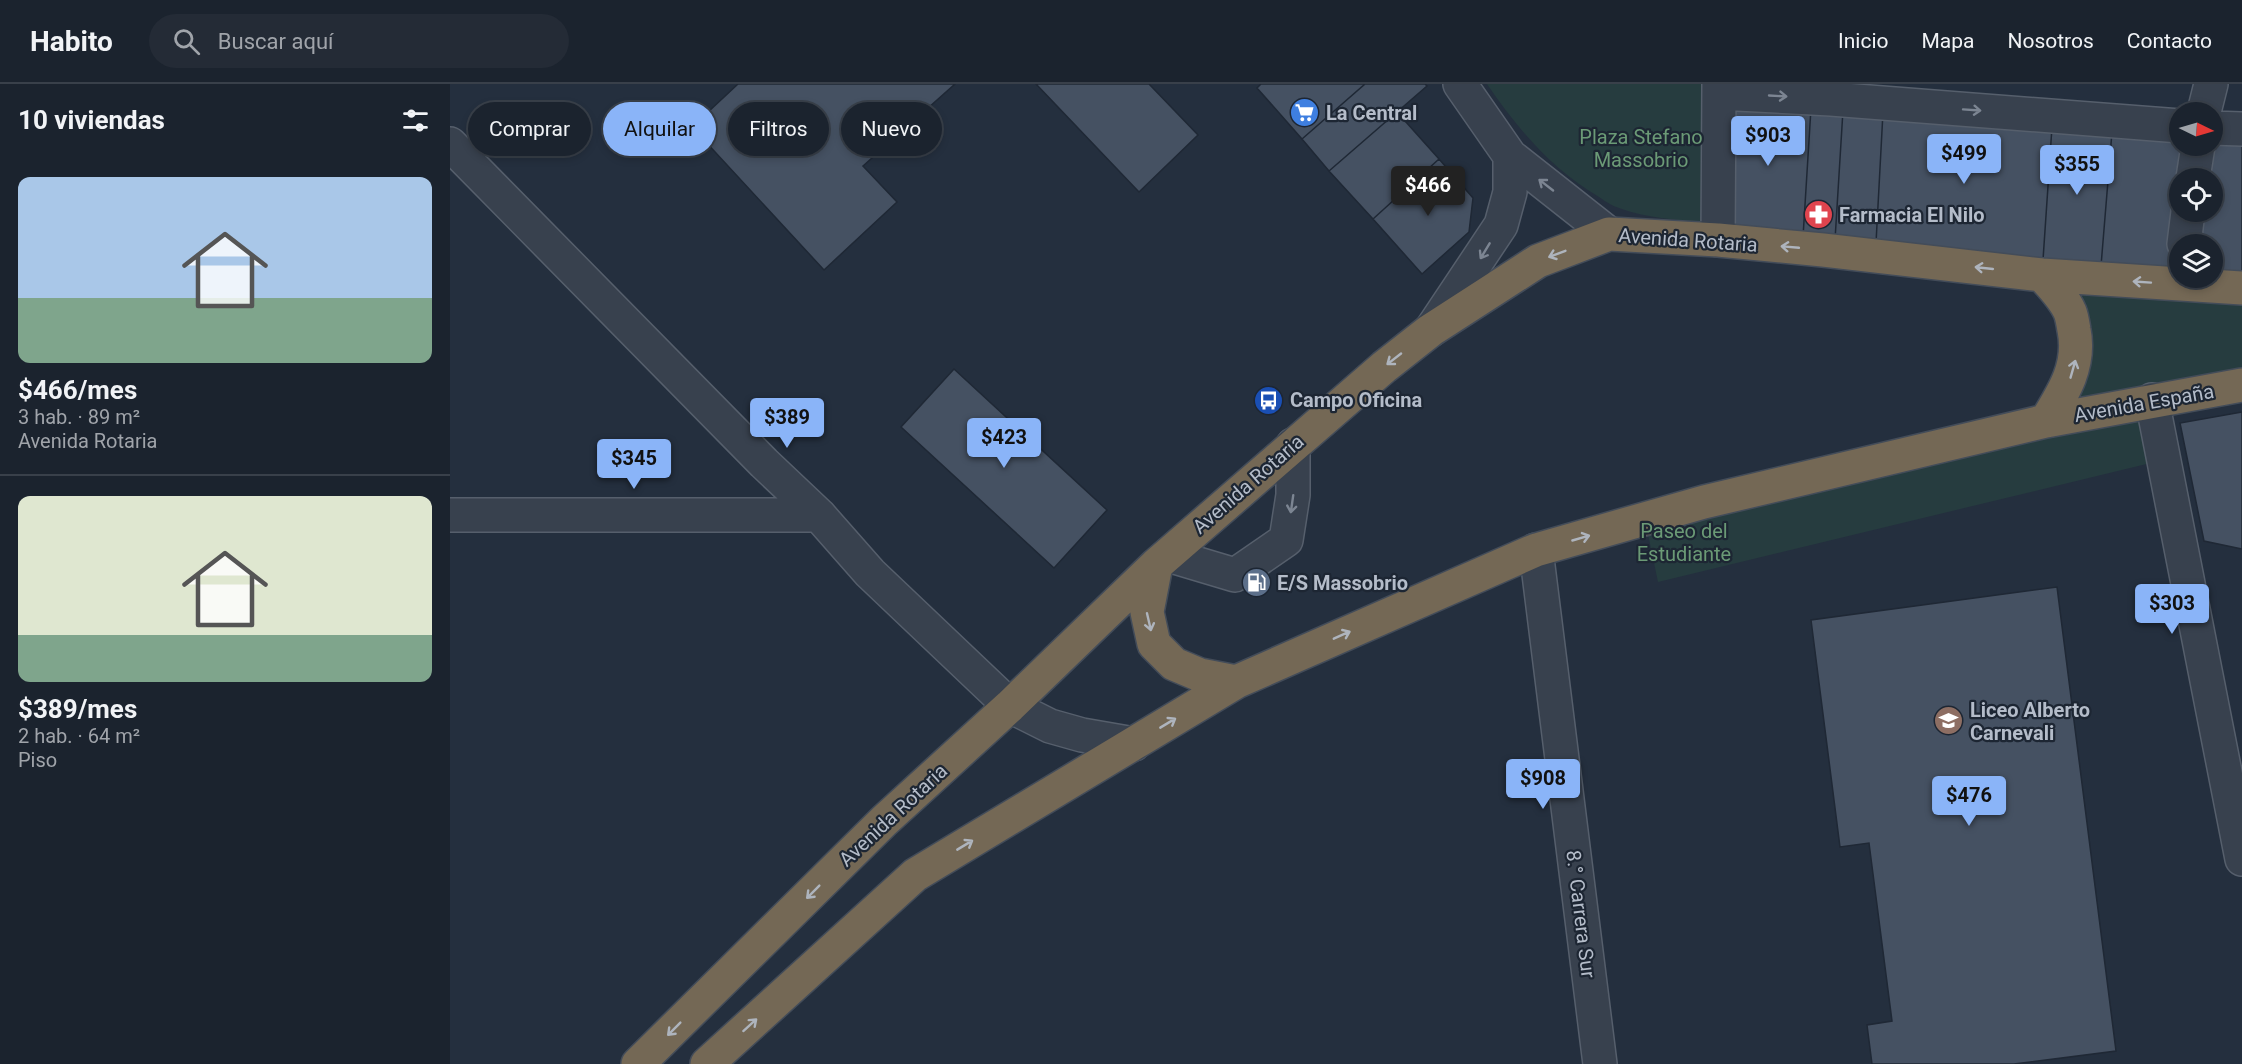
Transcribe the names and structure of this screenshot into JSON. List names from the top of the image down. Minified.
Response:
{"streets":{"highway":["Avenida Rotaria","Avenida España"],"street":["8.° Carrera Sur"]},"parks":["Plaza Stefano Massobrio","Paseo del Estudiante"],"places":{"supermarket":["La Central"],"pharmacy":["Farmacia El Nilo"],"bus stop":["Campo Oficina"],"fuel station":["E/S Massobrio"],"school or university":["Liceo Alberto Carnevali"]},"north":"right","page":{"header":"Habito","search":"Buscar aquí","nav":["Inicio","Mapa","Nosotros","Contacto"],"heading":"10 viviendas","chip":["Comprar","Alquilar","Filtros","Nuevo"],"price":["$903","$499","$355","$466","$389","$423","$345","$303","$908","$476"],"list":[{"name":"$466/mes","note":"3 hab. · 89 m² · Avenida Rotaria"},{"name":"$389/mes","note":"2 hab. · 64 m² · Piso"}]}}
